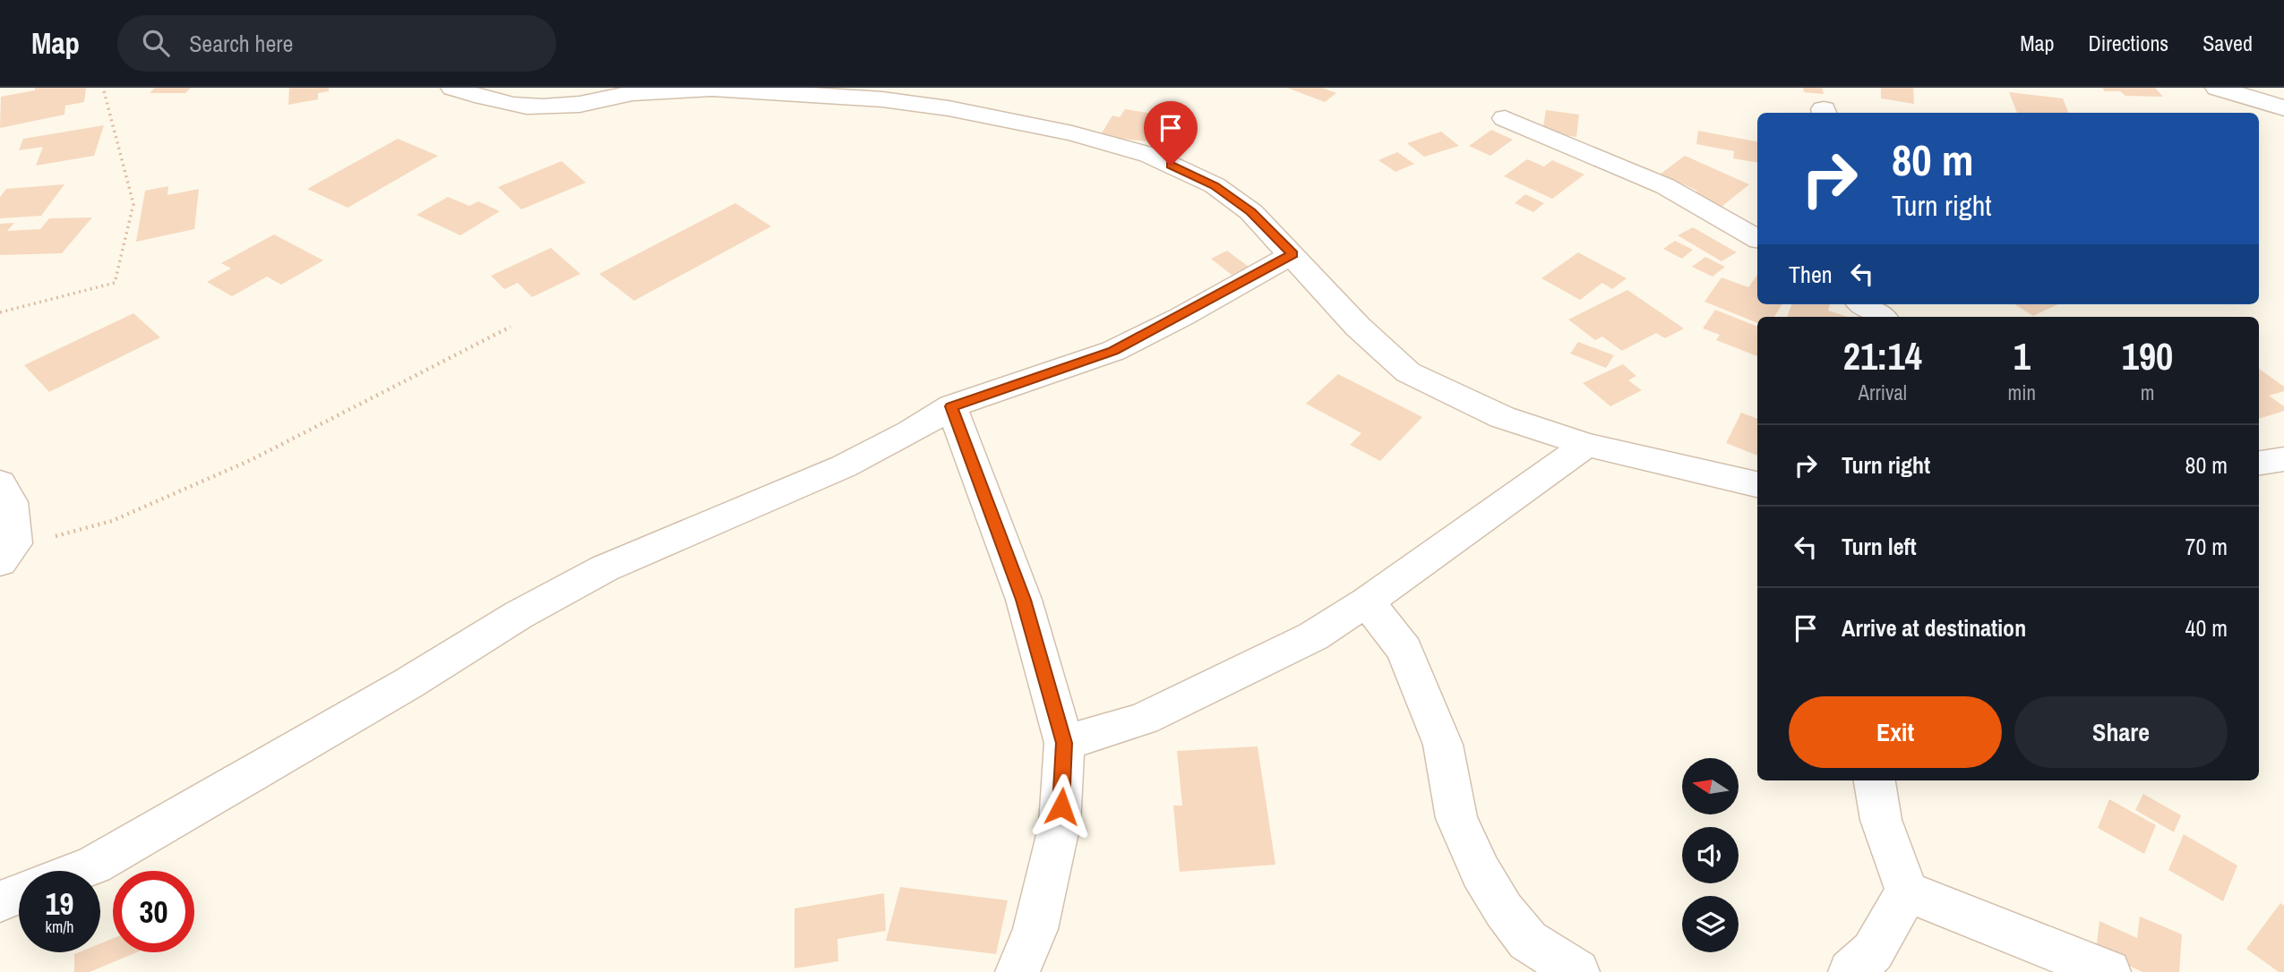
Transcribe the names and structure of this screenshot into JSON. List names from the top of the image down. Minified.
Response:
{"north":"left","page":{"header":"Map","search":"Search here","nav":["Map","Directions","Saved"],"turn":["80 m","Turn right"],"then":"Then","eta":["21:14","Arrival","1","min","190","m"],"list":[{"name":"Turn right","value":"80 m"},{"name":"Turn left","value":"70 m"},{"name":"Arrive at destination","value":"40 m"}],"buttons":["Exit","Share"],"speed":"19 km/h","limit":"30"}}
